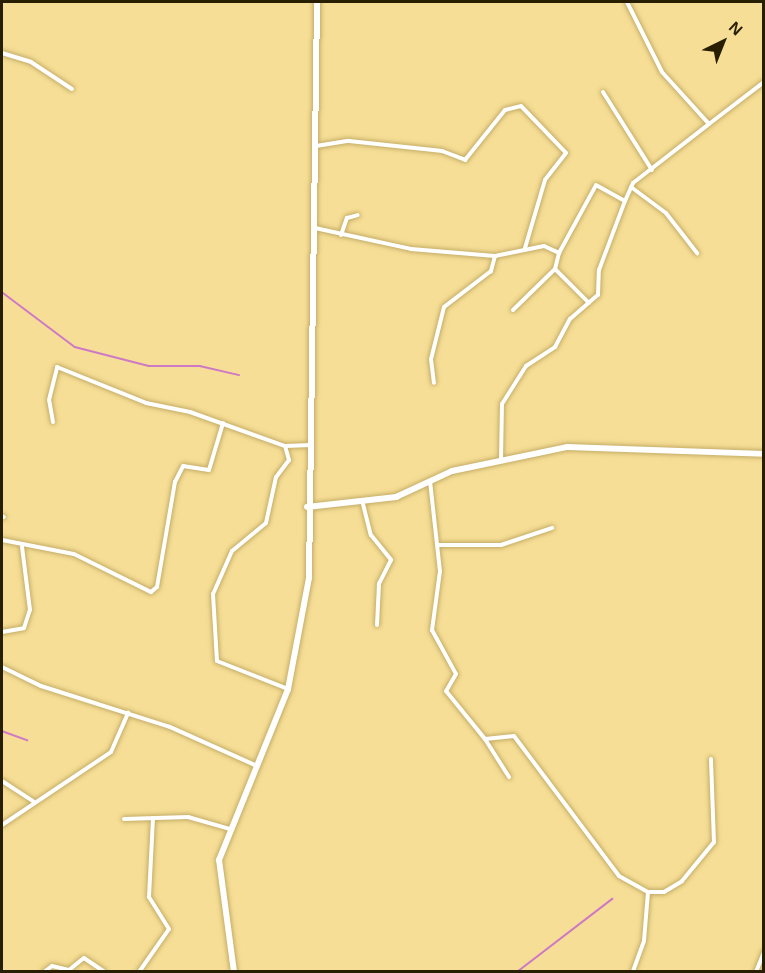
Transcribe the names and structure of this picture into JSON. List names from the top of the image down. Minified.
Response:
{"north":"top right"}
